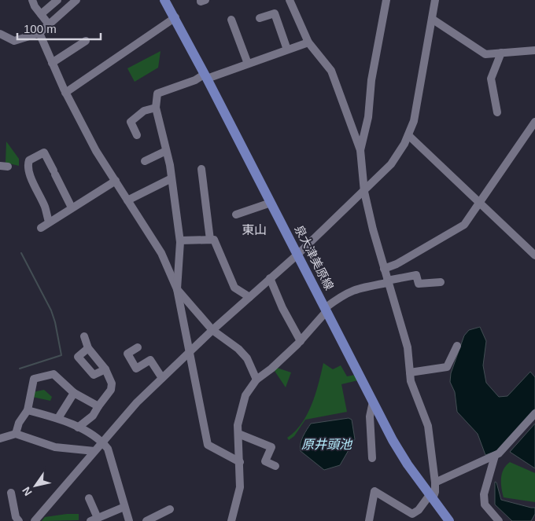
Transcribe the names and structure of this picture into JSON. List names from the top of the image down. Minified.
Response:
{"streets":{"main road":["泉大津美原線"]},"districts":["東山"],"water":["原井頭池"],"scale_bar":"100 m","north":"bottom left"}
